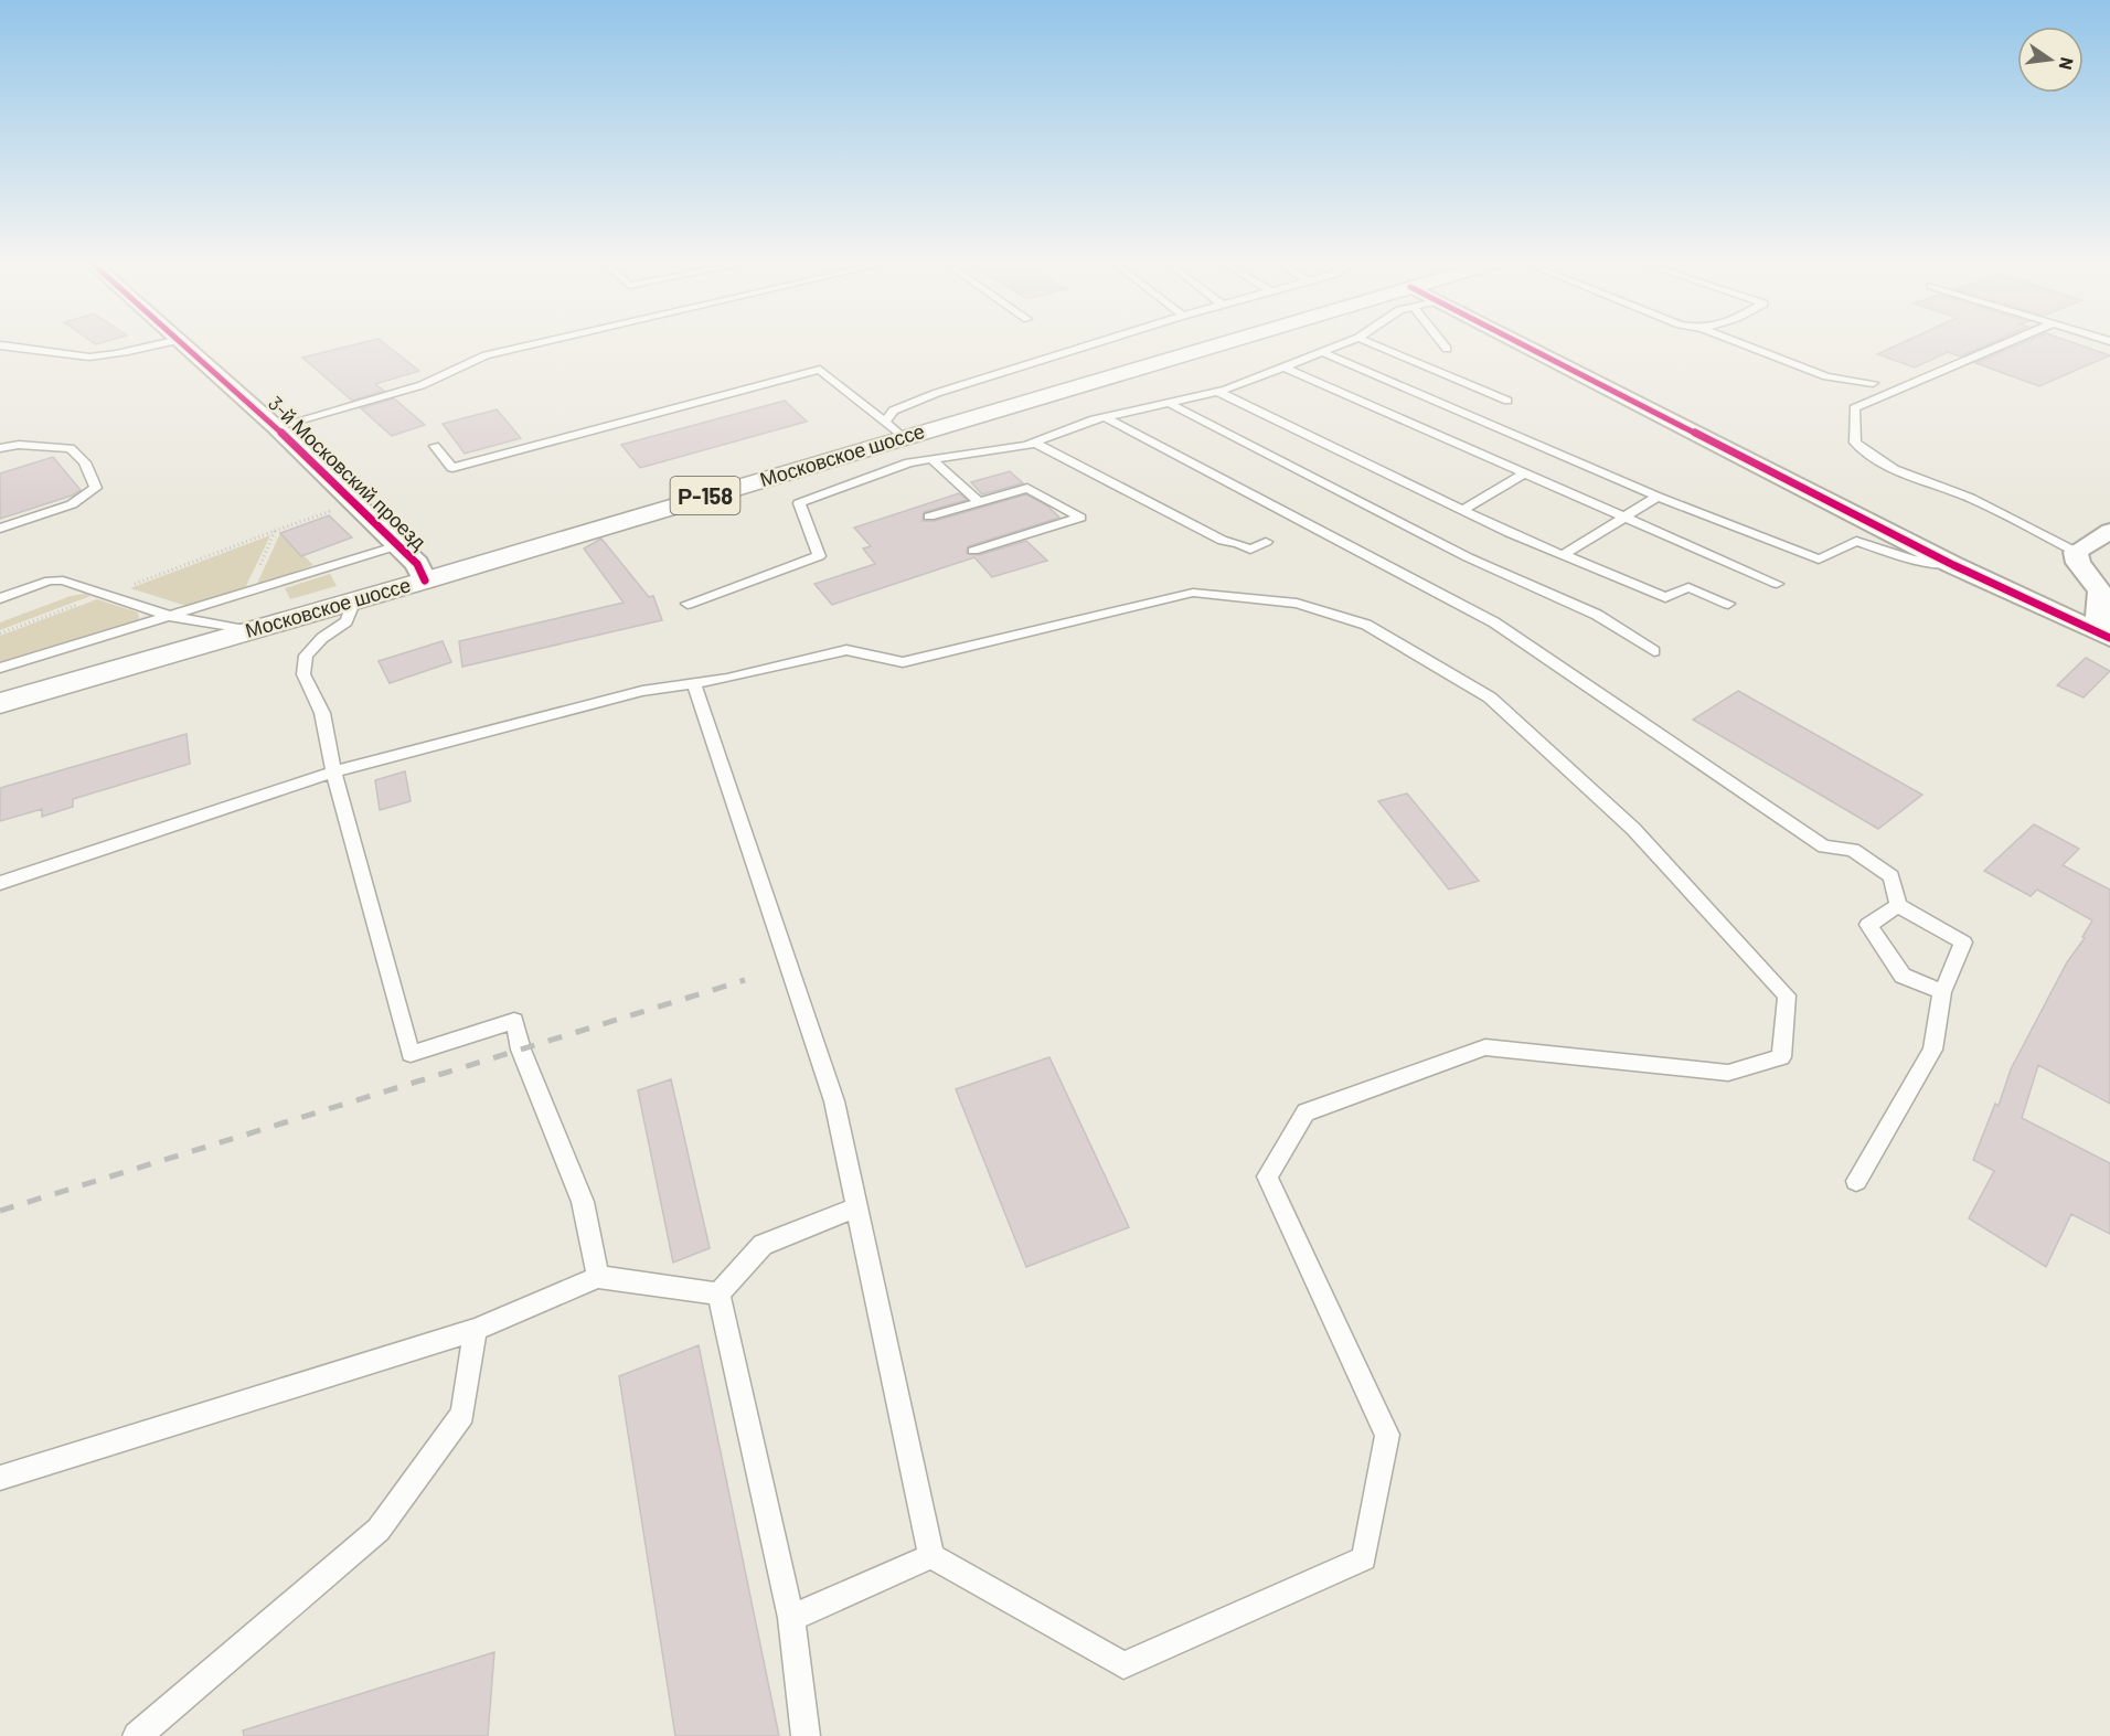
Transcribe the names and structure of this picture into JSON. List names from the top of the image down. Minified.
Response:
{"streets":{"main road":["Московское шоссе","Р-158"],"street":["3-й Московский проезд"]},"crossings":[["Московское шоссе","3-й Московский проезд"]],"north":"right"}
